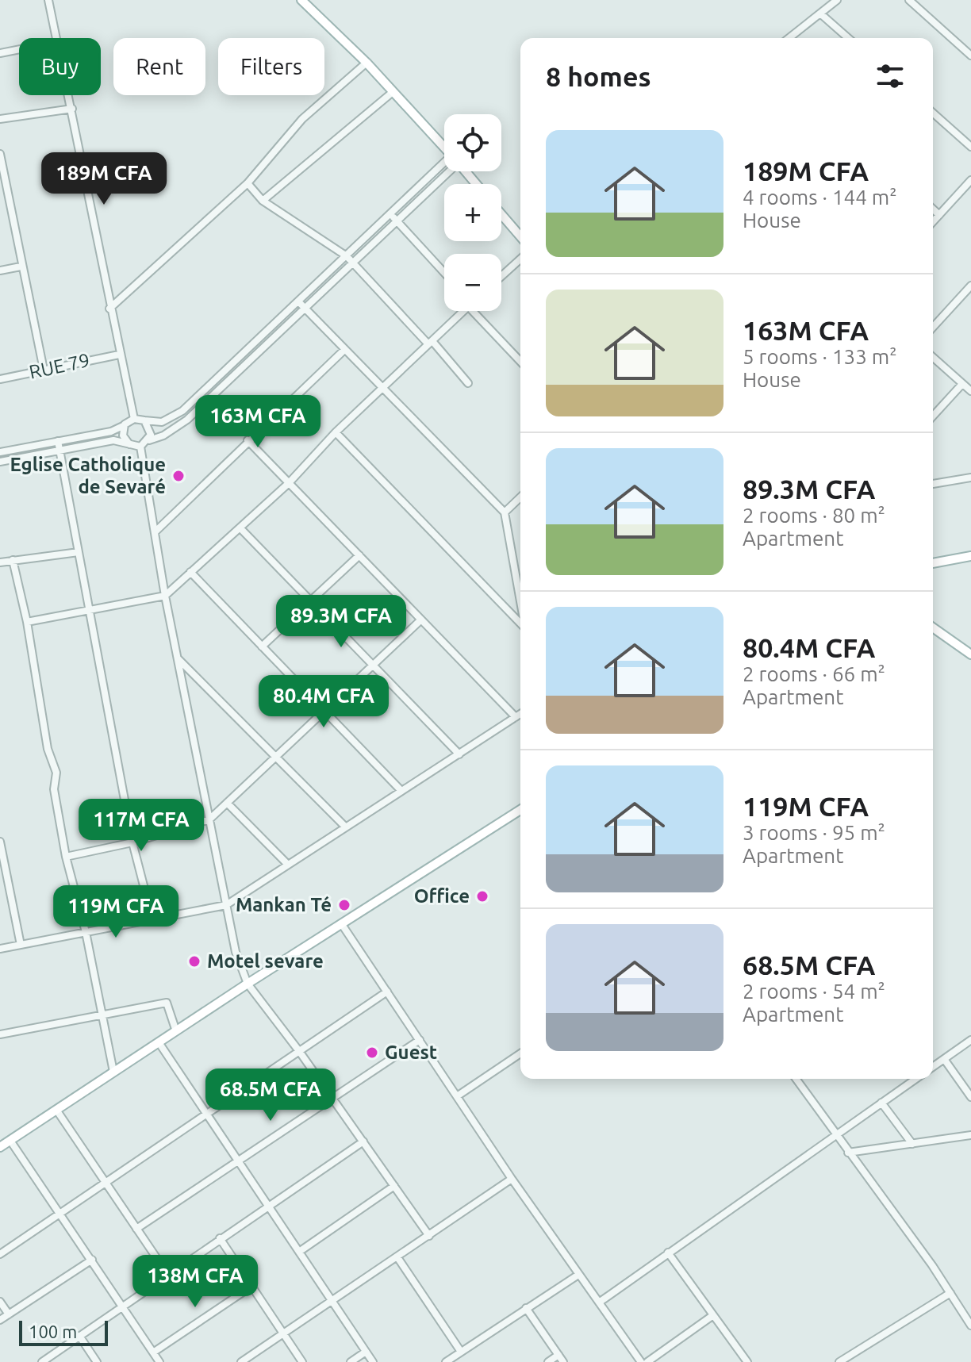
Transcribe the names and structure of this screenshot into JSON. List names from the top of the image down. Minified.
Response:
{"streets":{"street":["RUE 79"]},"places":["Eglise Catholique de Sevaré","Office","Mankan Té","Motel sevare","Guest"],"scale_bar":"100 m","page":{"chip":["Buy","Rent","Filters"],"heading":"8 homes","map_buttons":["+","−"],"list":[{"name":"189M CFA","note":"4 rooms · 144 m² · House"},{"name":"163M CFA","note":"5 rooms · 133 m² · House"},{"name":"89.3M CFA","note":"2 rooms · 80 m² · Apartment"},{"name":"80.4M CFA","note":"2 rooms · 66 m² · Apartment"},{"name":"119M CFA","note":"3 rooms · 95 m² · Apartment"},{"name":"68.5M CFA","note":"2 rooms · 54 m² · Apartment"}],"price":["189M CFA","163M CFA","89.3M CFA","80.4M CFA","117M CFA","119M CFA","68.5M CFA","138M CFA"],"scale":"100 m"}}
